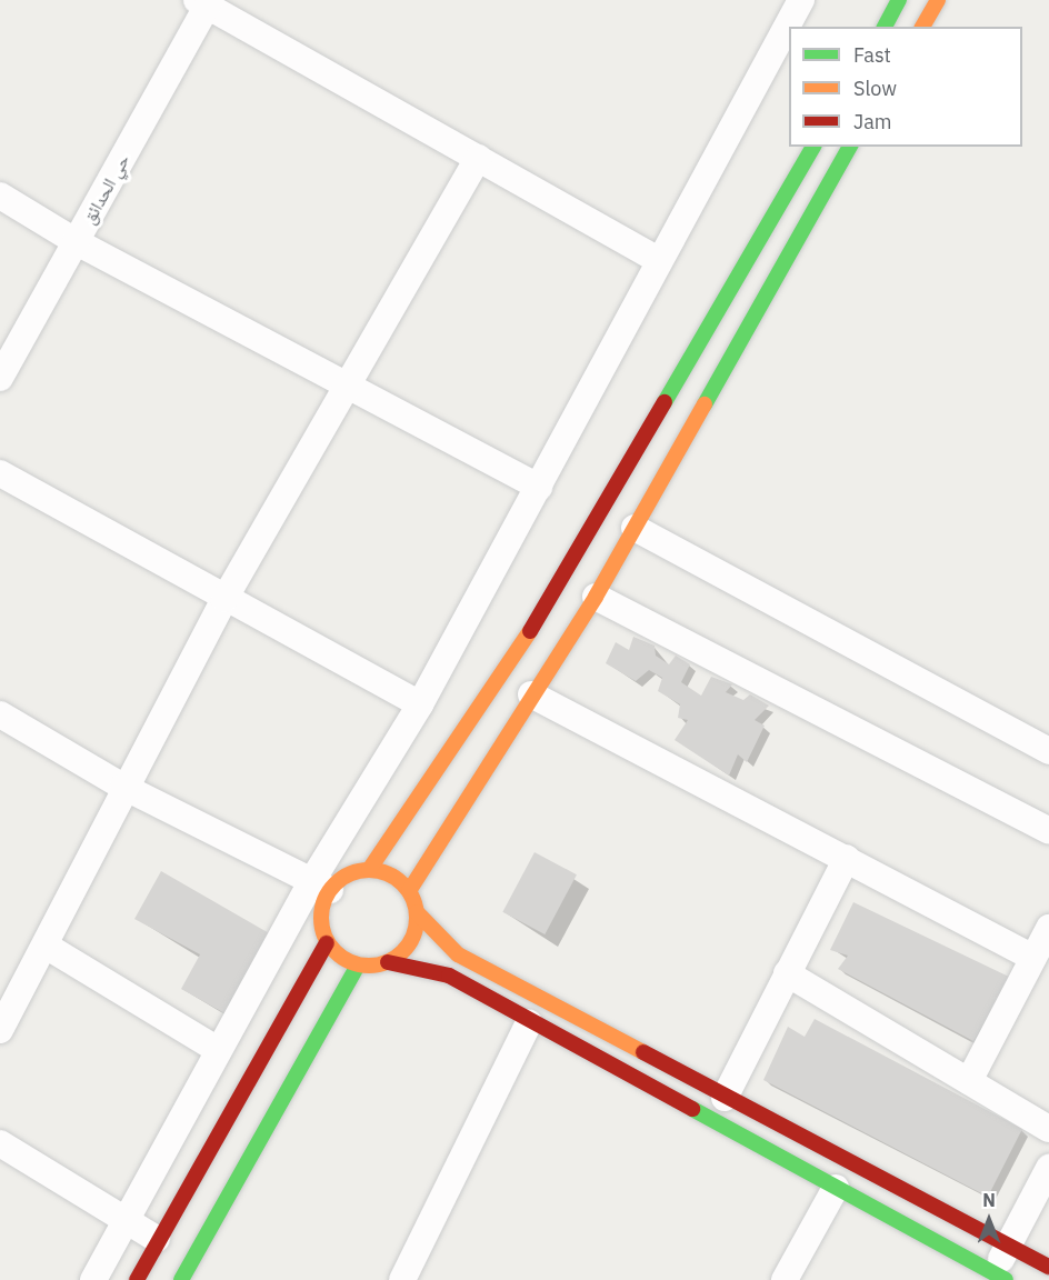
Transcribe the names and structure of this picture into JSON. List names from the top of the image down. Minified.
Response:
{"streets":{"street":["حي الحدائق"]},"legend":["Fast","Slow","Jam"],"north":"top"}
